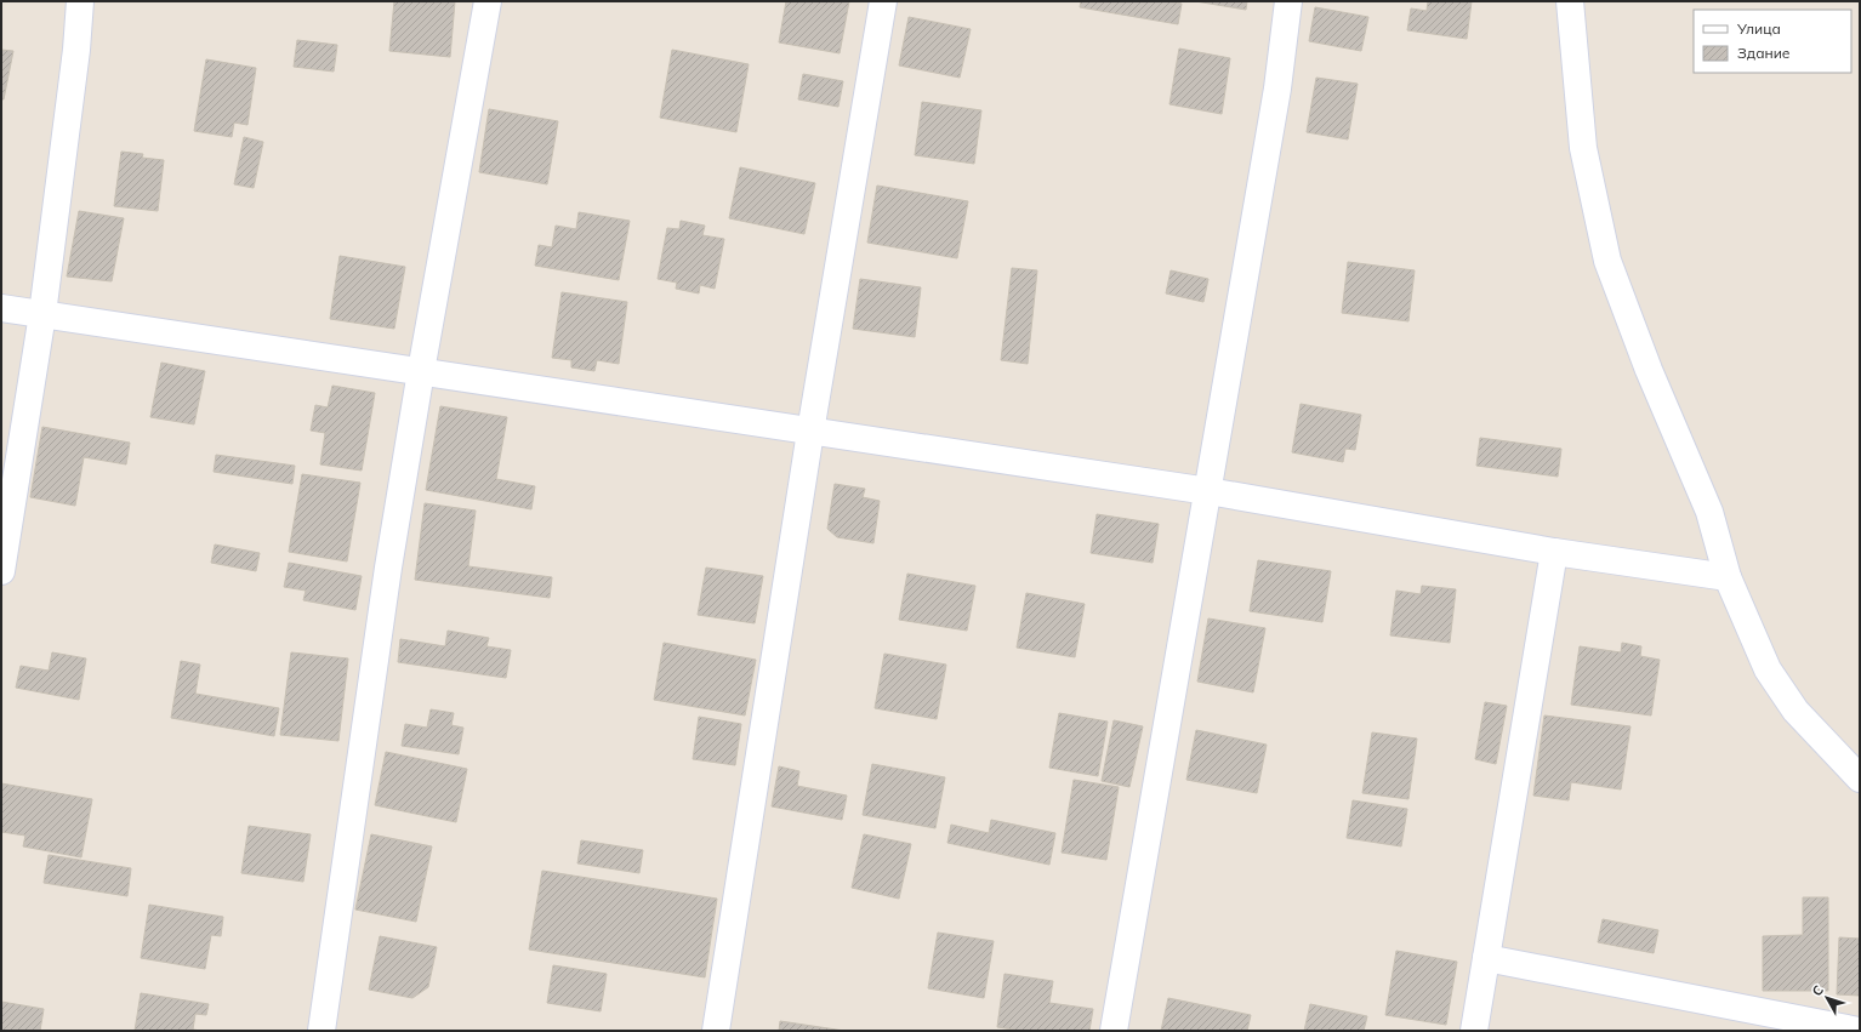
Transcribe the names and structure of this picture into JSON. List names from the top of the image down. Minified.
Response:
{"legend":["Улица","Здание"],"north":"top left"}
